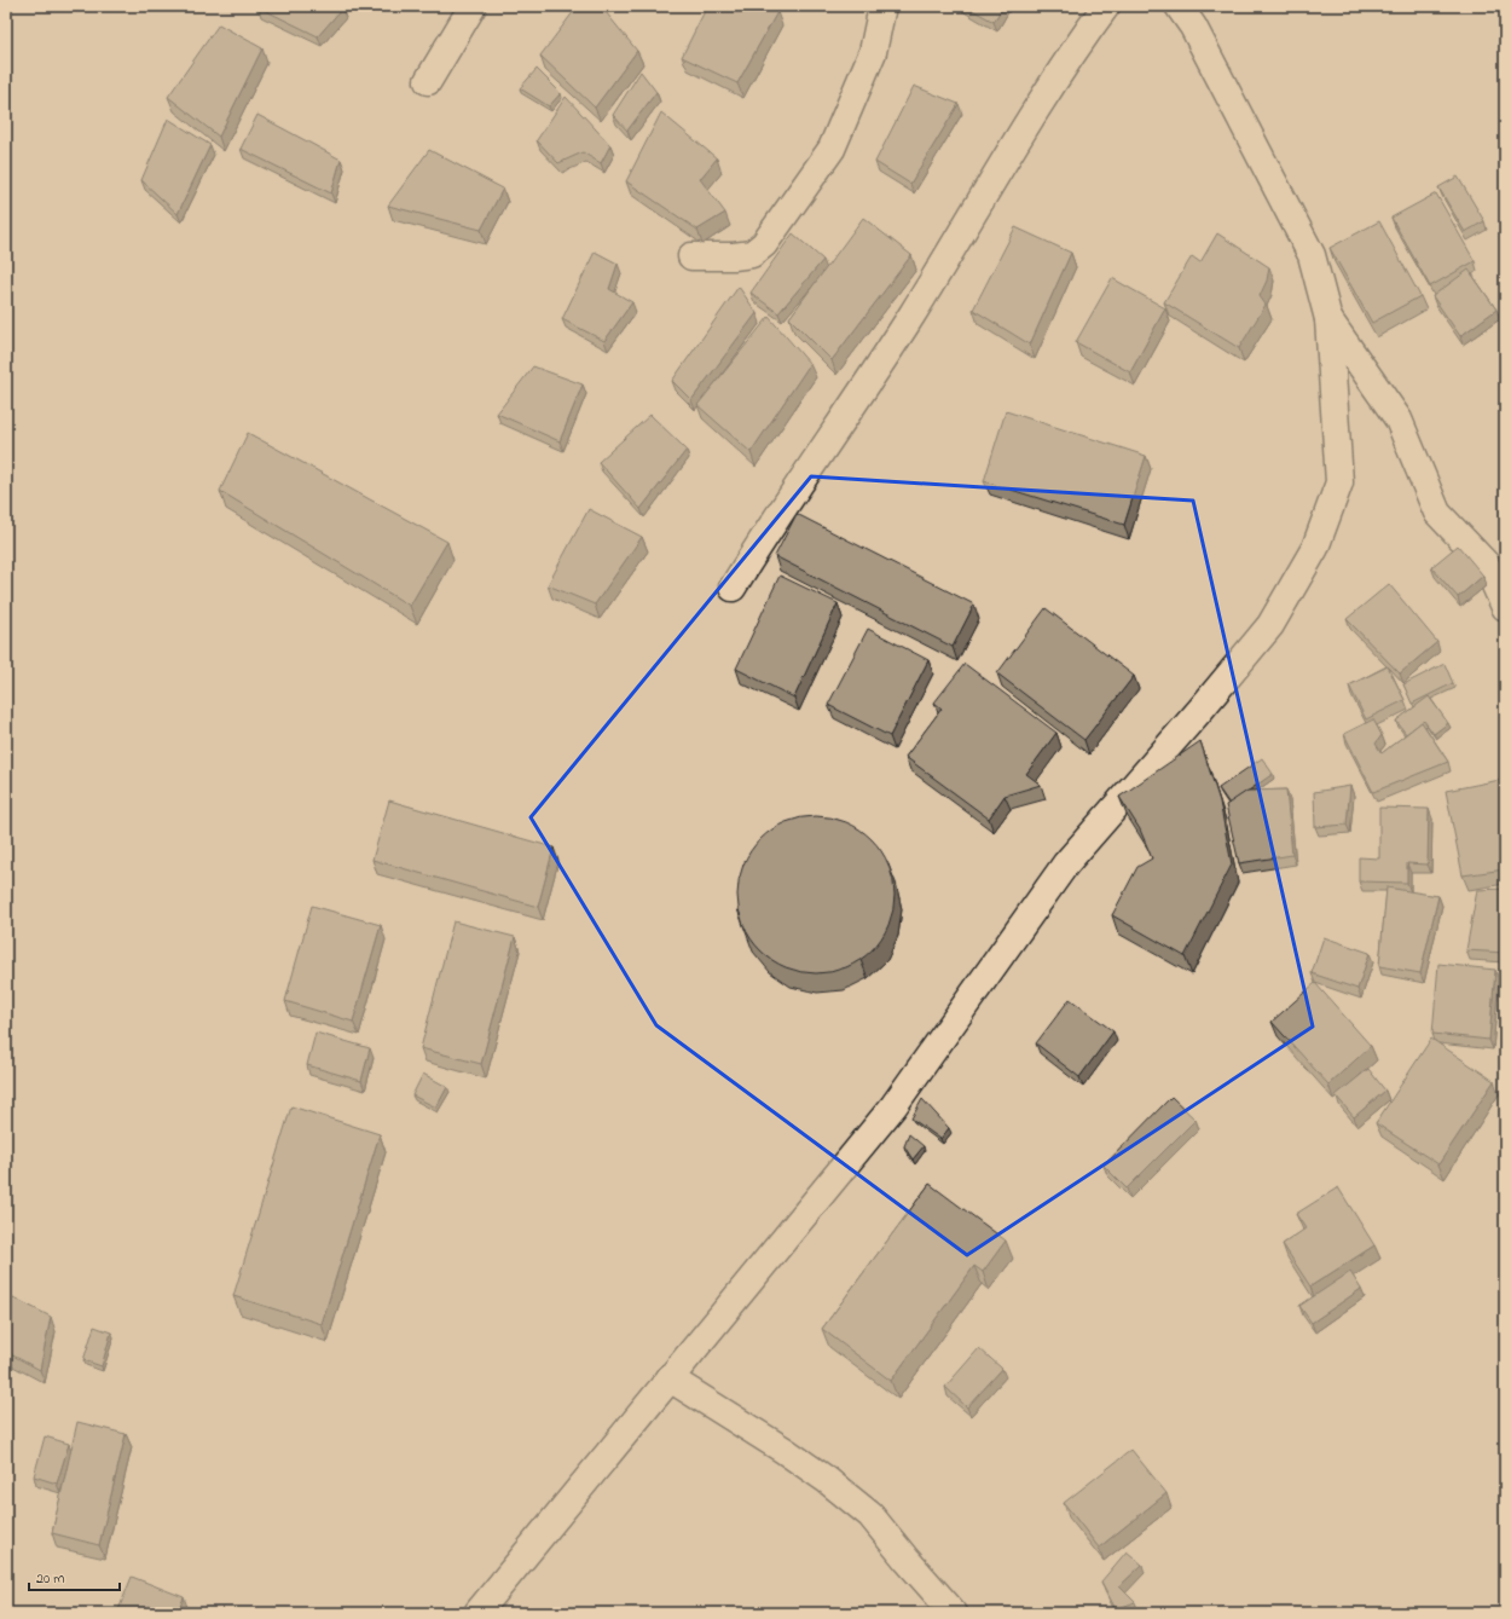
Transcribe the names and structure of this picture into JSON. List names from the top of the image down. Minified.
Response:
{"scale_bar":"20 m"}
